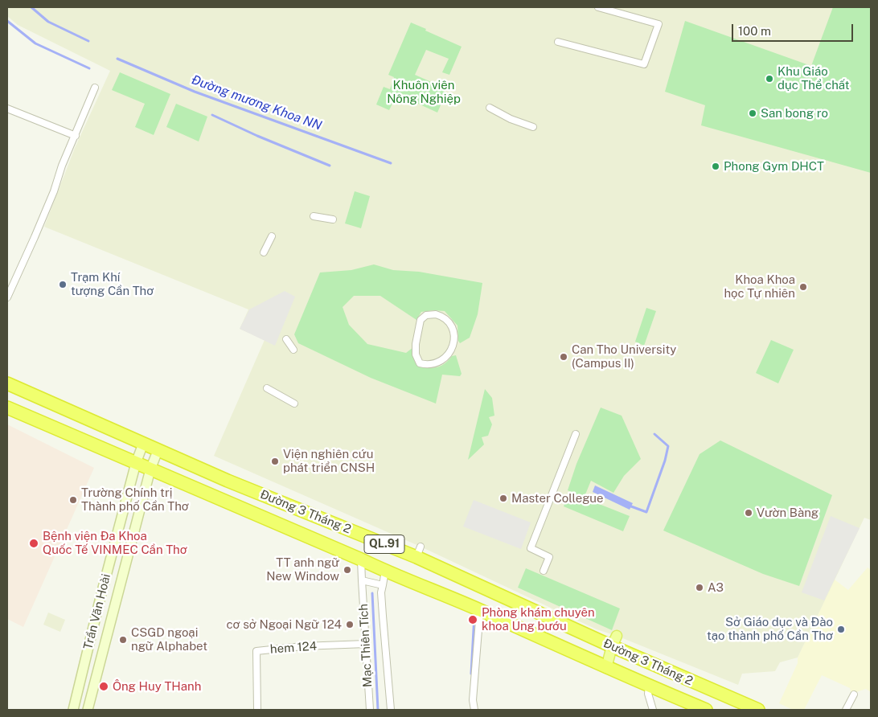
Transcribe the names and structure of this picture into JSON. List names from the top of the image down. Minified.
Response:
{"streets":{"highway":["Đường 3 Tháng 2","QL.91"],"main road":["Trần Văn Hoài"],"street":["Mạc Thiên Tích","hem 124"]},"crossings":[["Đường 3 Tháng 2","Trần Văn Hoài"],["Đường 3 Tháng 2","Mạc Thiên Tích"],["Mạc Thiên Tích","hem 124"]],"water":["Đường mương Khoa NN"],"parks":["Khuôn viên Nông Nghiệp"],"places":["Khu Giáo dục Thể chất","San bong ro","Phong Gym DHCT","Trạm Khí tượng Cần Thơ","Khoa Khoa học Tự nhiên","Can Tho University (Campus II)","Viện nghiên cứu phát triển CNSH","Master Collegue","Trường Chính trị Thành phố Cần Thơ","Vườn Bàng","Bệnh viện Đa Khoa Quốc Tế VINMEC Cần Thơ","TT anh ngữ New Window","A3","Phòng khám chuyên khoa Ung bướu","cơ sở Ngoại Ngữ 124","Sở Giáo dục và Đào tạo thành phố Cần Thơ","CSGD ngoại ngữ Alphabet","Ông Huy THanh"],"scale_bar":"100 m"}
